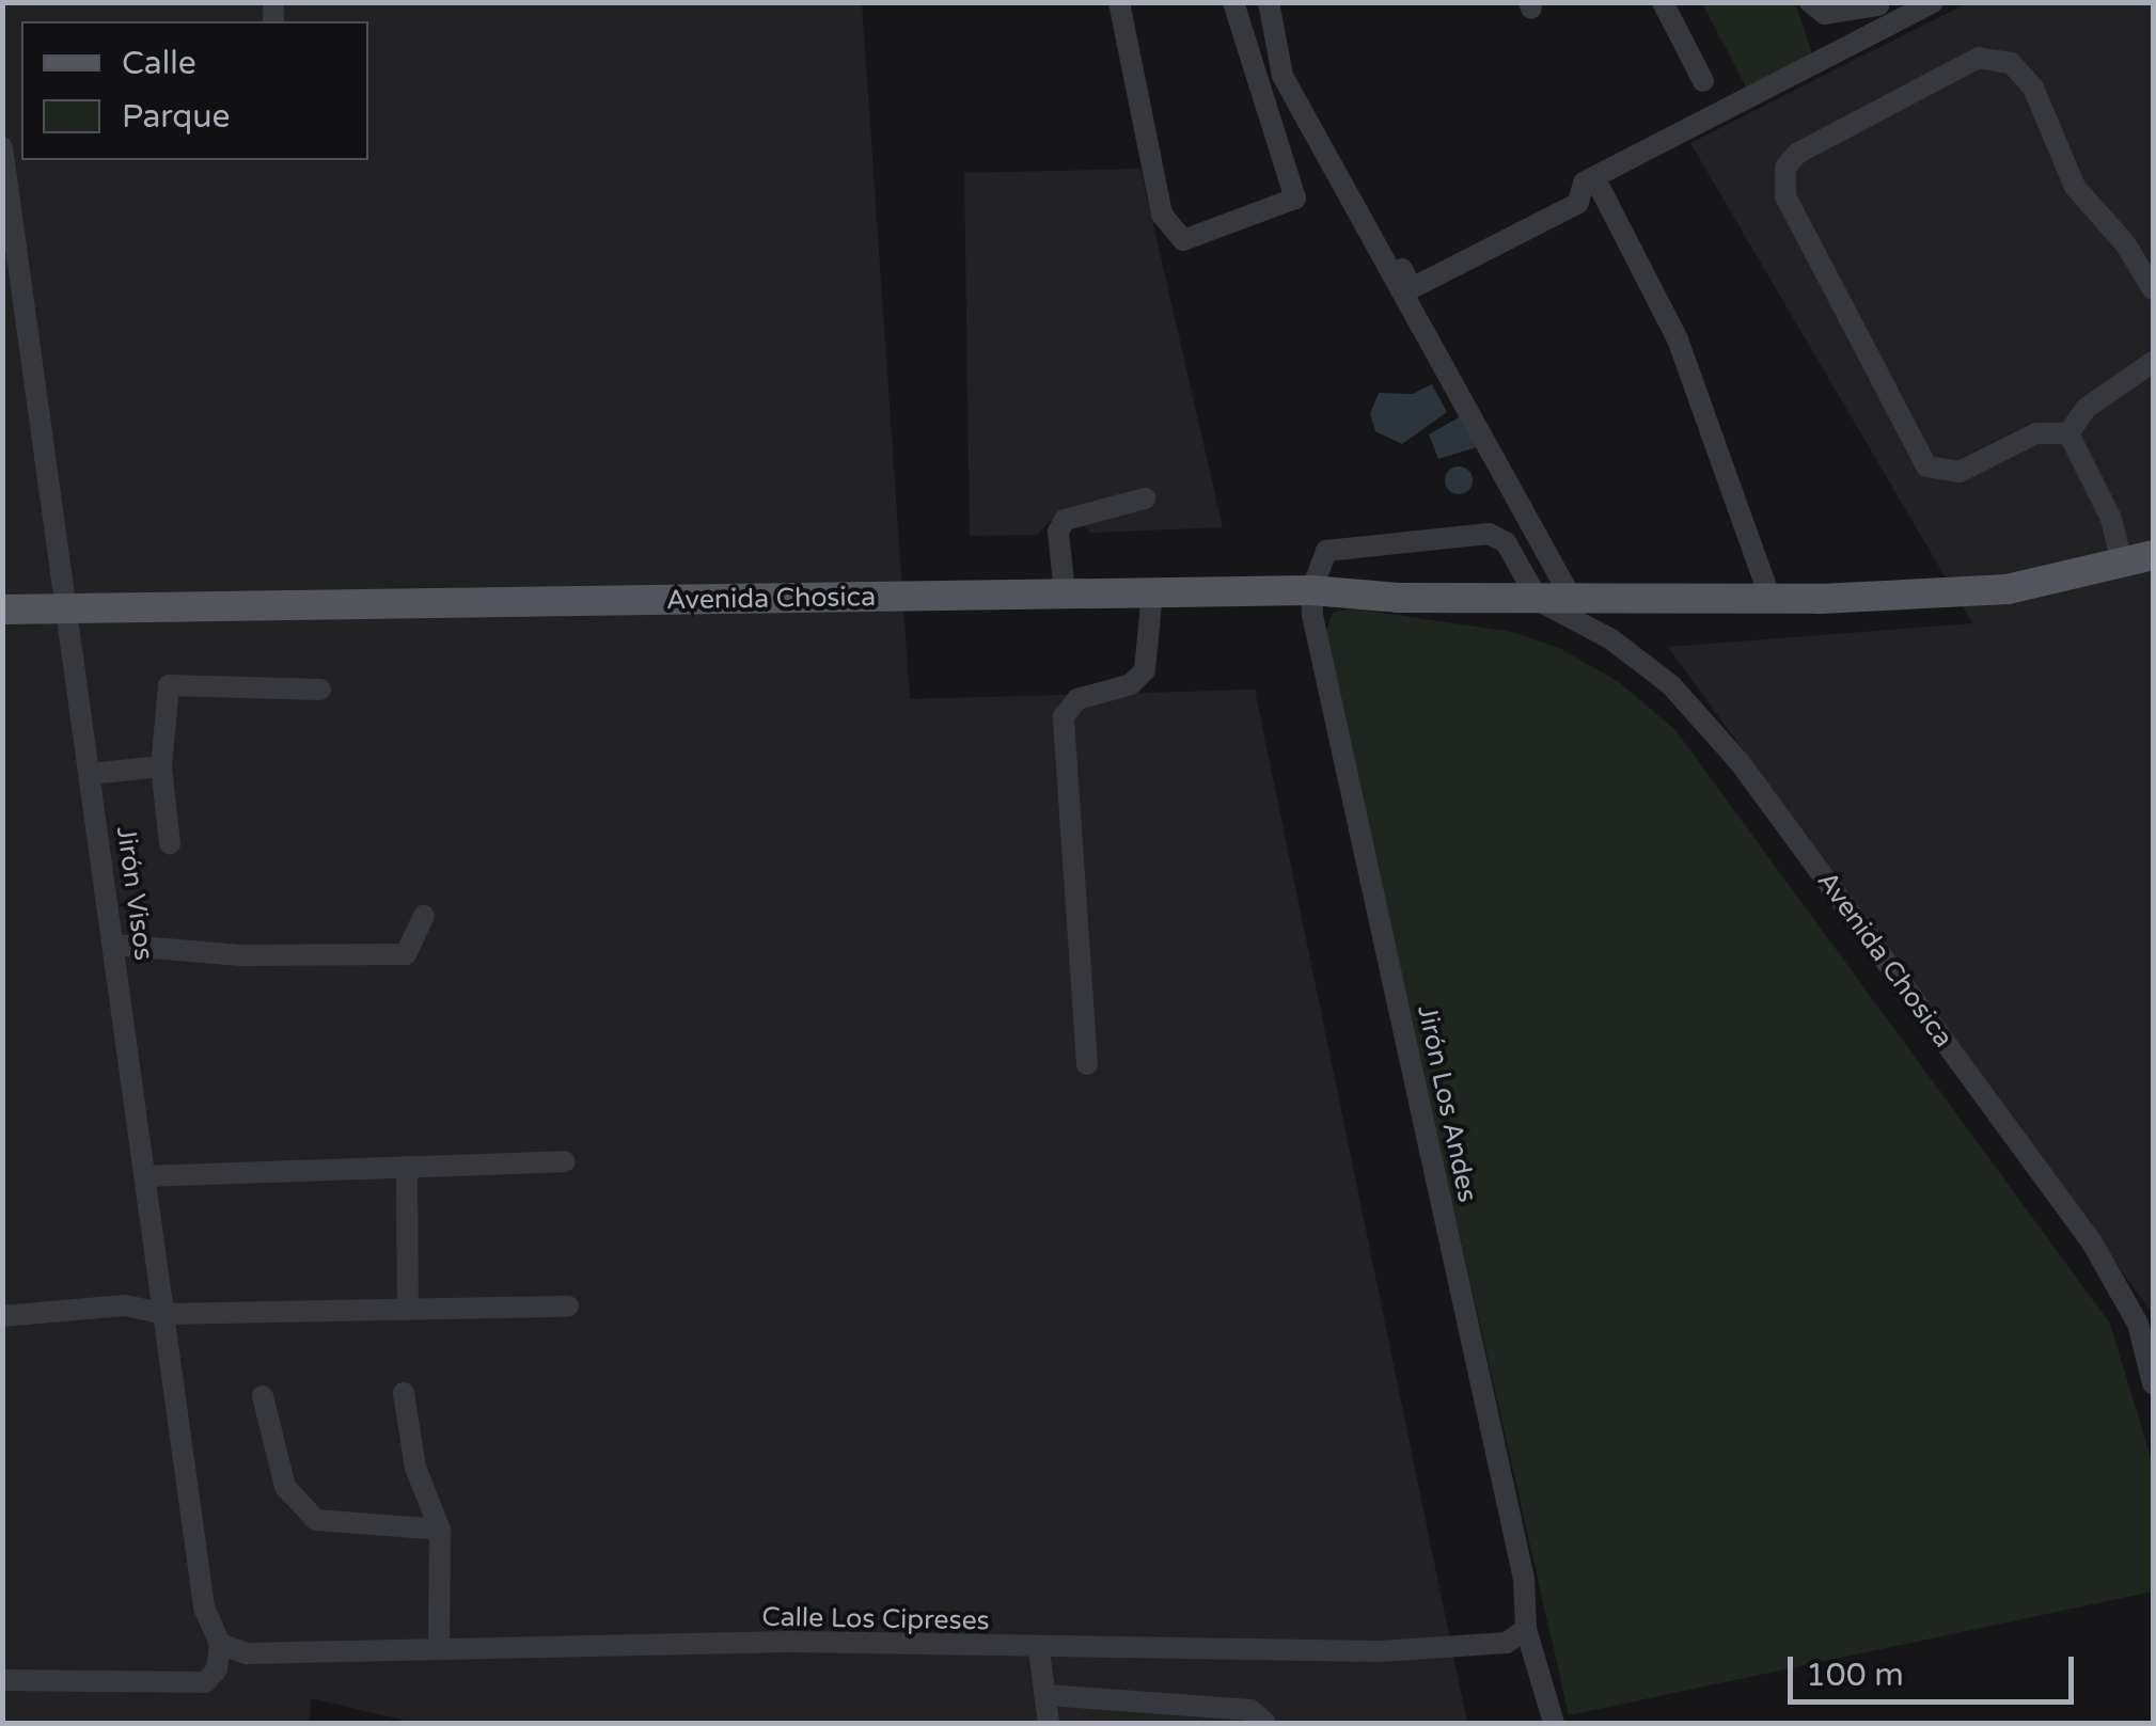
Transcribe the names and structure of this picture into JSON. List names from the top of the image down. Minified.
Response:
{"streets":{"main road":["Avenida Chosica"],"street":["Jirón Visos","Jirón Los Andes","Calle Los Cipreses"]},"crossings":[["Avenida Chosica","Jirón Visos"],["Avenida Chosica","Jirón Los Andes"],["Jirón Visos","Calle Los Cipreses"],["Jirón Los Andes","Calle Los Cipreses"]],"legend":["Calle","Parque"],"scale_bar":"100 m"}
